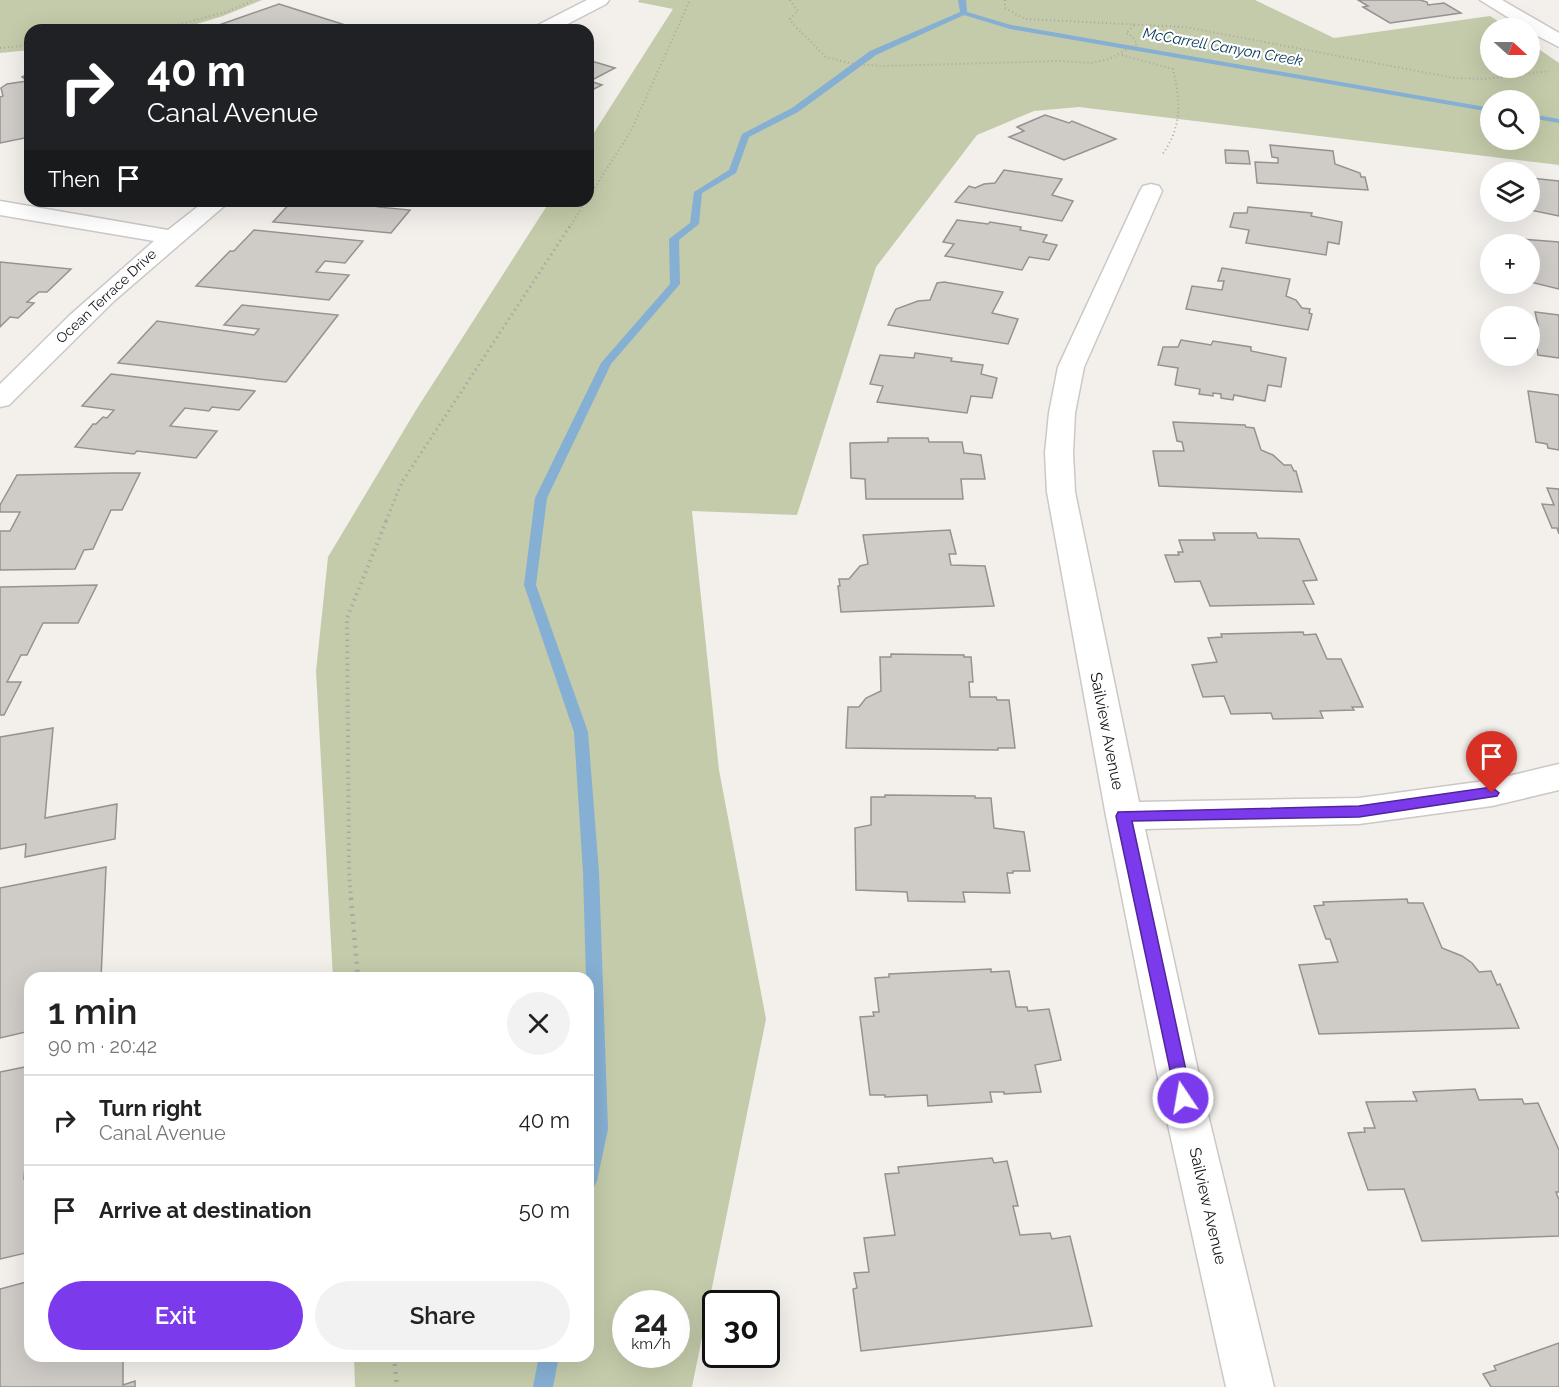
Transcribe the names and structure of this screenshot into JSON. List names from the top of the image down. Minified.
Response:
{"streets":{"street":["Ocean Terrace Drive","Sailview Avenue"]},"water":["McCarrell Canyon Creek"],"north":"right","page":{"map_buttons":["+","−"],"turn":["40 m","Canal Avenue"],"then":"Then","heading":["1 min","90 m · 20:42"],"list":[{"name":"Turn right","note":"Canal Avenue","value":"40 m"},{"name":"Arrive at destination","value":"50 m"}],"buttons":["Exit","Share"],"speed":"24 km/h","limit":"30"}}
